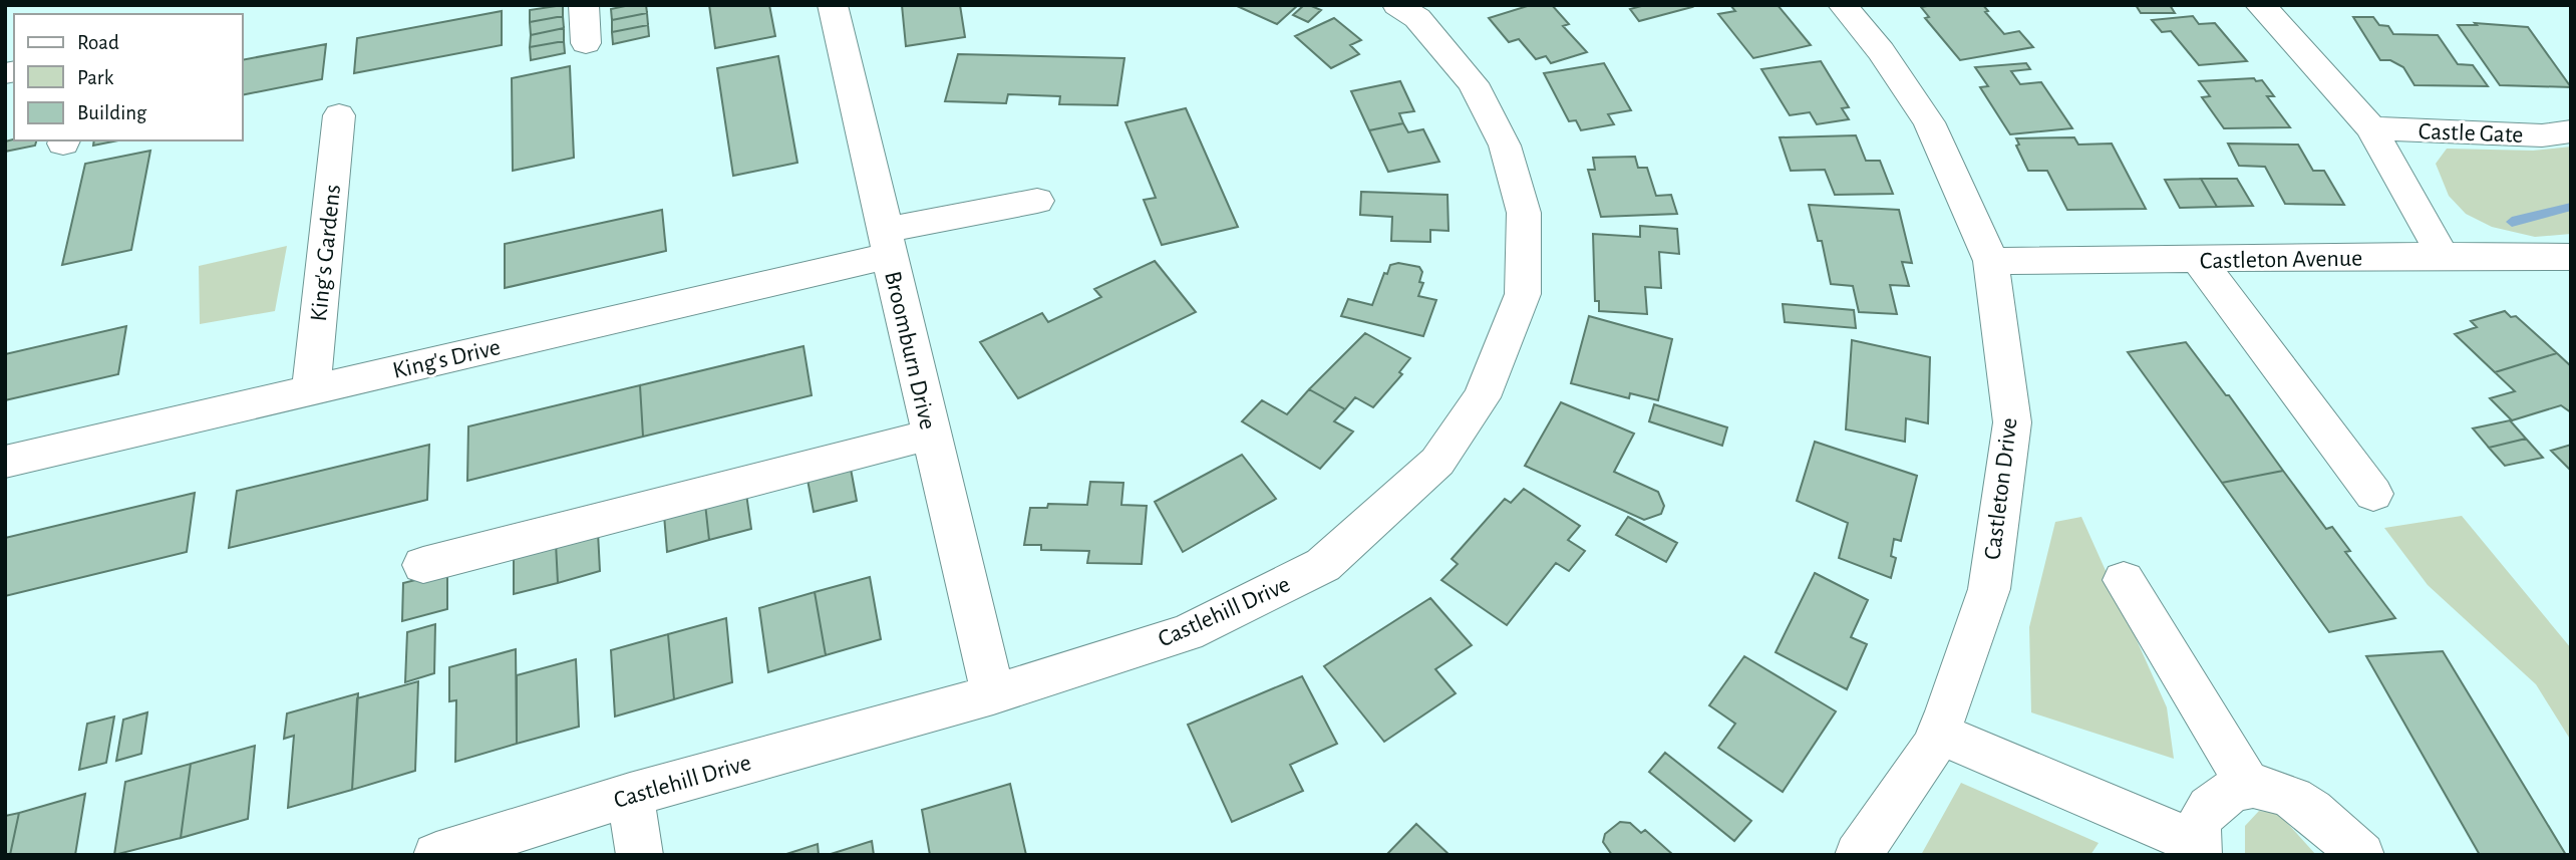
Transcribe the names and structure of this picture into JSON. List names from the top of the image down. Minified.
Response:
{"streets":{"street":["Castle Gate","King's Gardens","Castleton Avenue","Broomburn Drive","King's Drive","Castleton Drive","Castlehill Drive"]},"crossings":[["Castle Gate","Castleton Avenue"],["King's Gardens","King's Drive"],["Castleton Avenue","Castleton Drive"],["Broomburn Drive","King's Drive"],["Broomburn Drive","Castlehill Drive"]],"legend":["Road","Park","Building"]}
